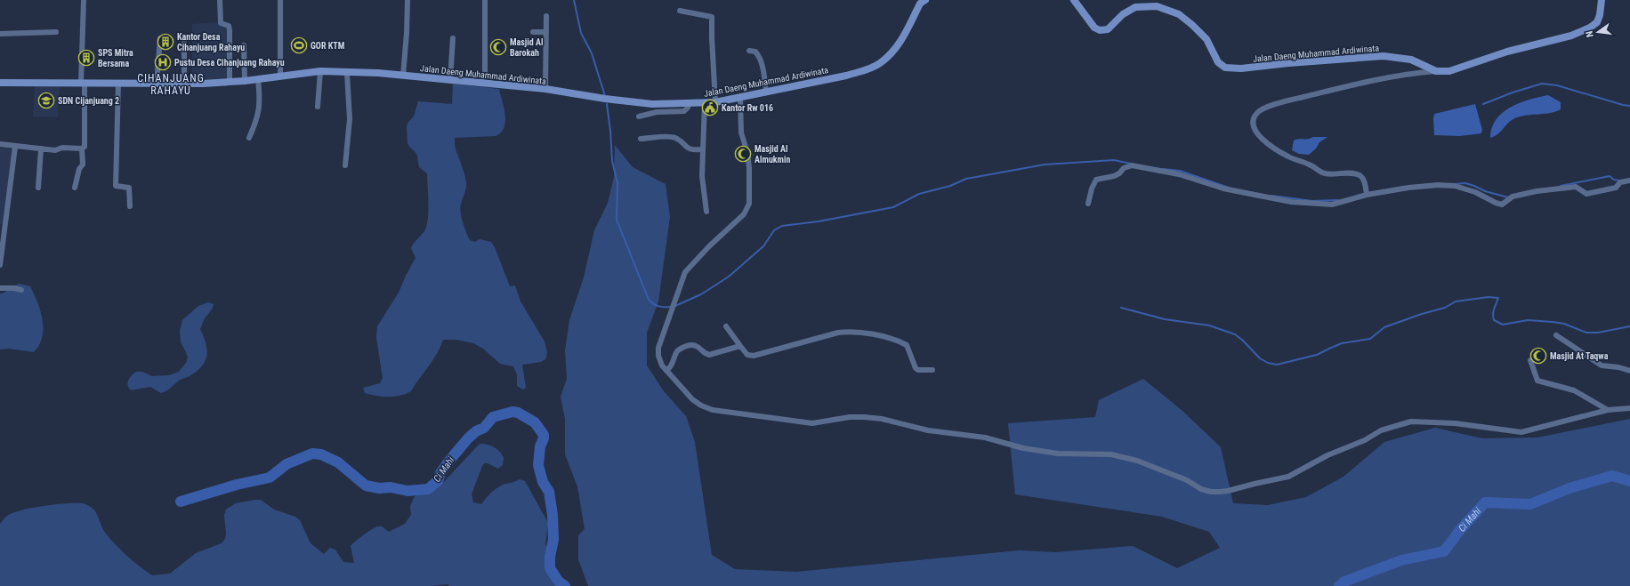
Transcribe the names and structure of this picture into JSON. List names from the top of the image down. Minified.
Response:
{"streets":{"main road":["Jalan Daeng Muhammad Ardiwinata"]},"districts":["CIHANJUANG RAHAYU"],"water":["Ci Mahi"],"places":{"building":["Kantor Desa Cihanjuang Rahayu","SPS Mitra Bersama"],"sports":["GOR KTM"],"mosque":["Masjid Al Barokah","Masjid Al Almukmin","Masjid At Taqwa"],"hospital":["Pustu Desa Cihanjuang Rahayu"],"school or university":["SDN Cijanjuang 2"],"public building":["Kantor Rw 016"]},"north":"left"}
